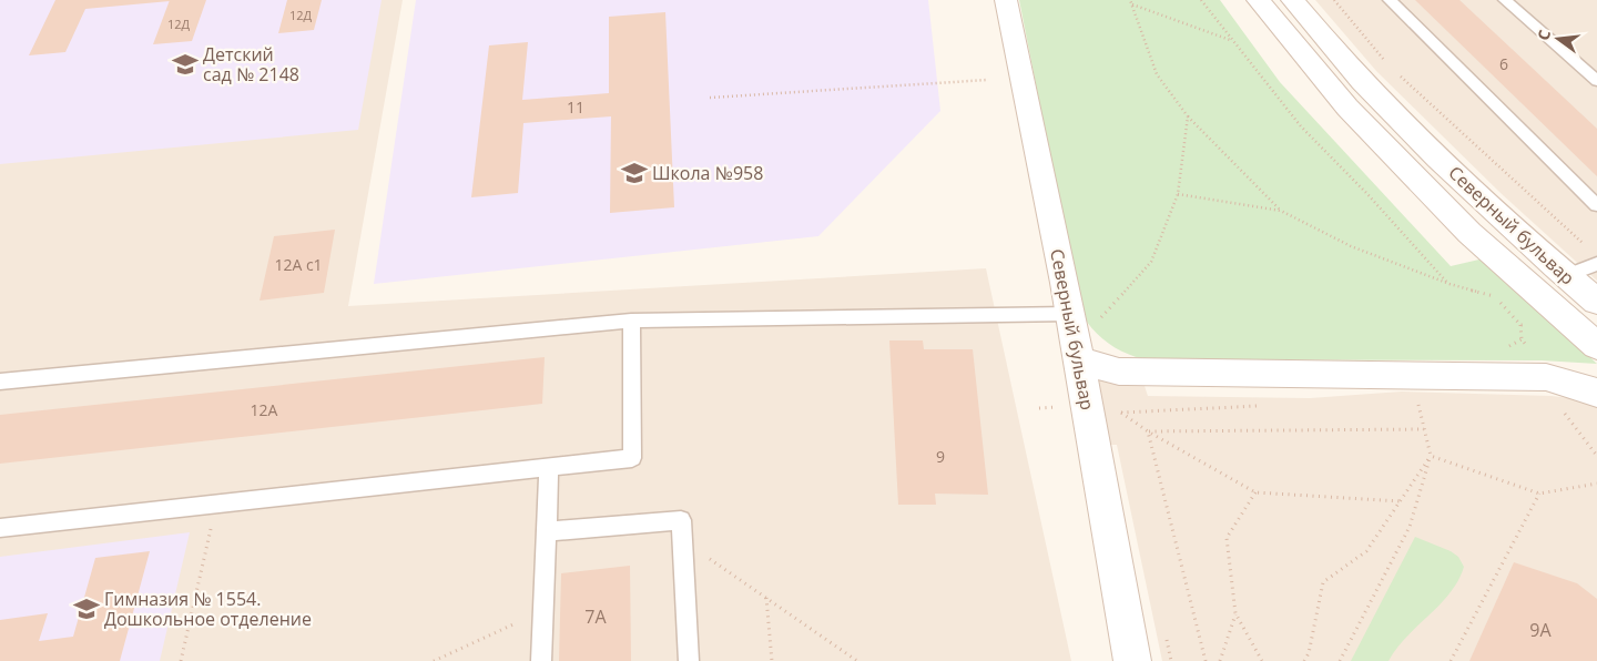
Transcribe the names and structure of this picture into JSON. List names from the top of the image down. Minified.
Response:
{"streets":{"main road":["Северный бульвар"]},"places":{"school or university":["Детский сад № 2148","Школа №958","Гимназия № 1554. Дошкольное отделение"]},"house_numbers":["12Д","12Д","6","11","12А с1","12А","9","7А","9А"],"north":"left"}
